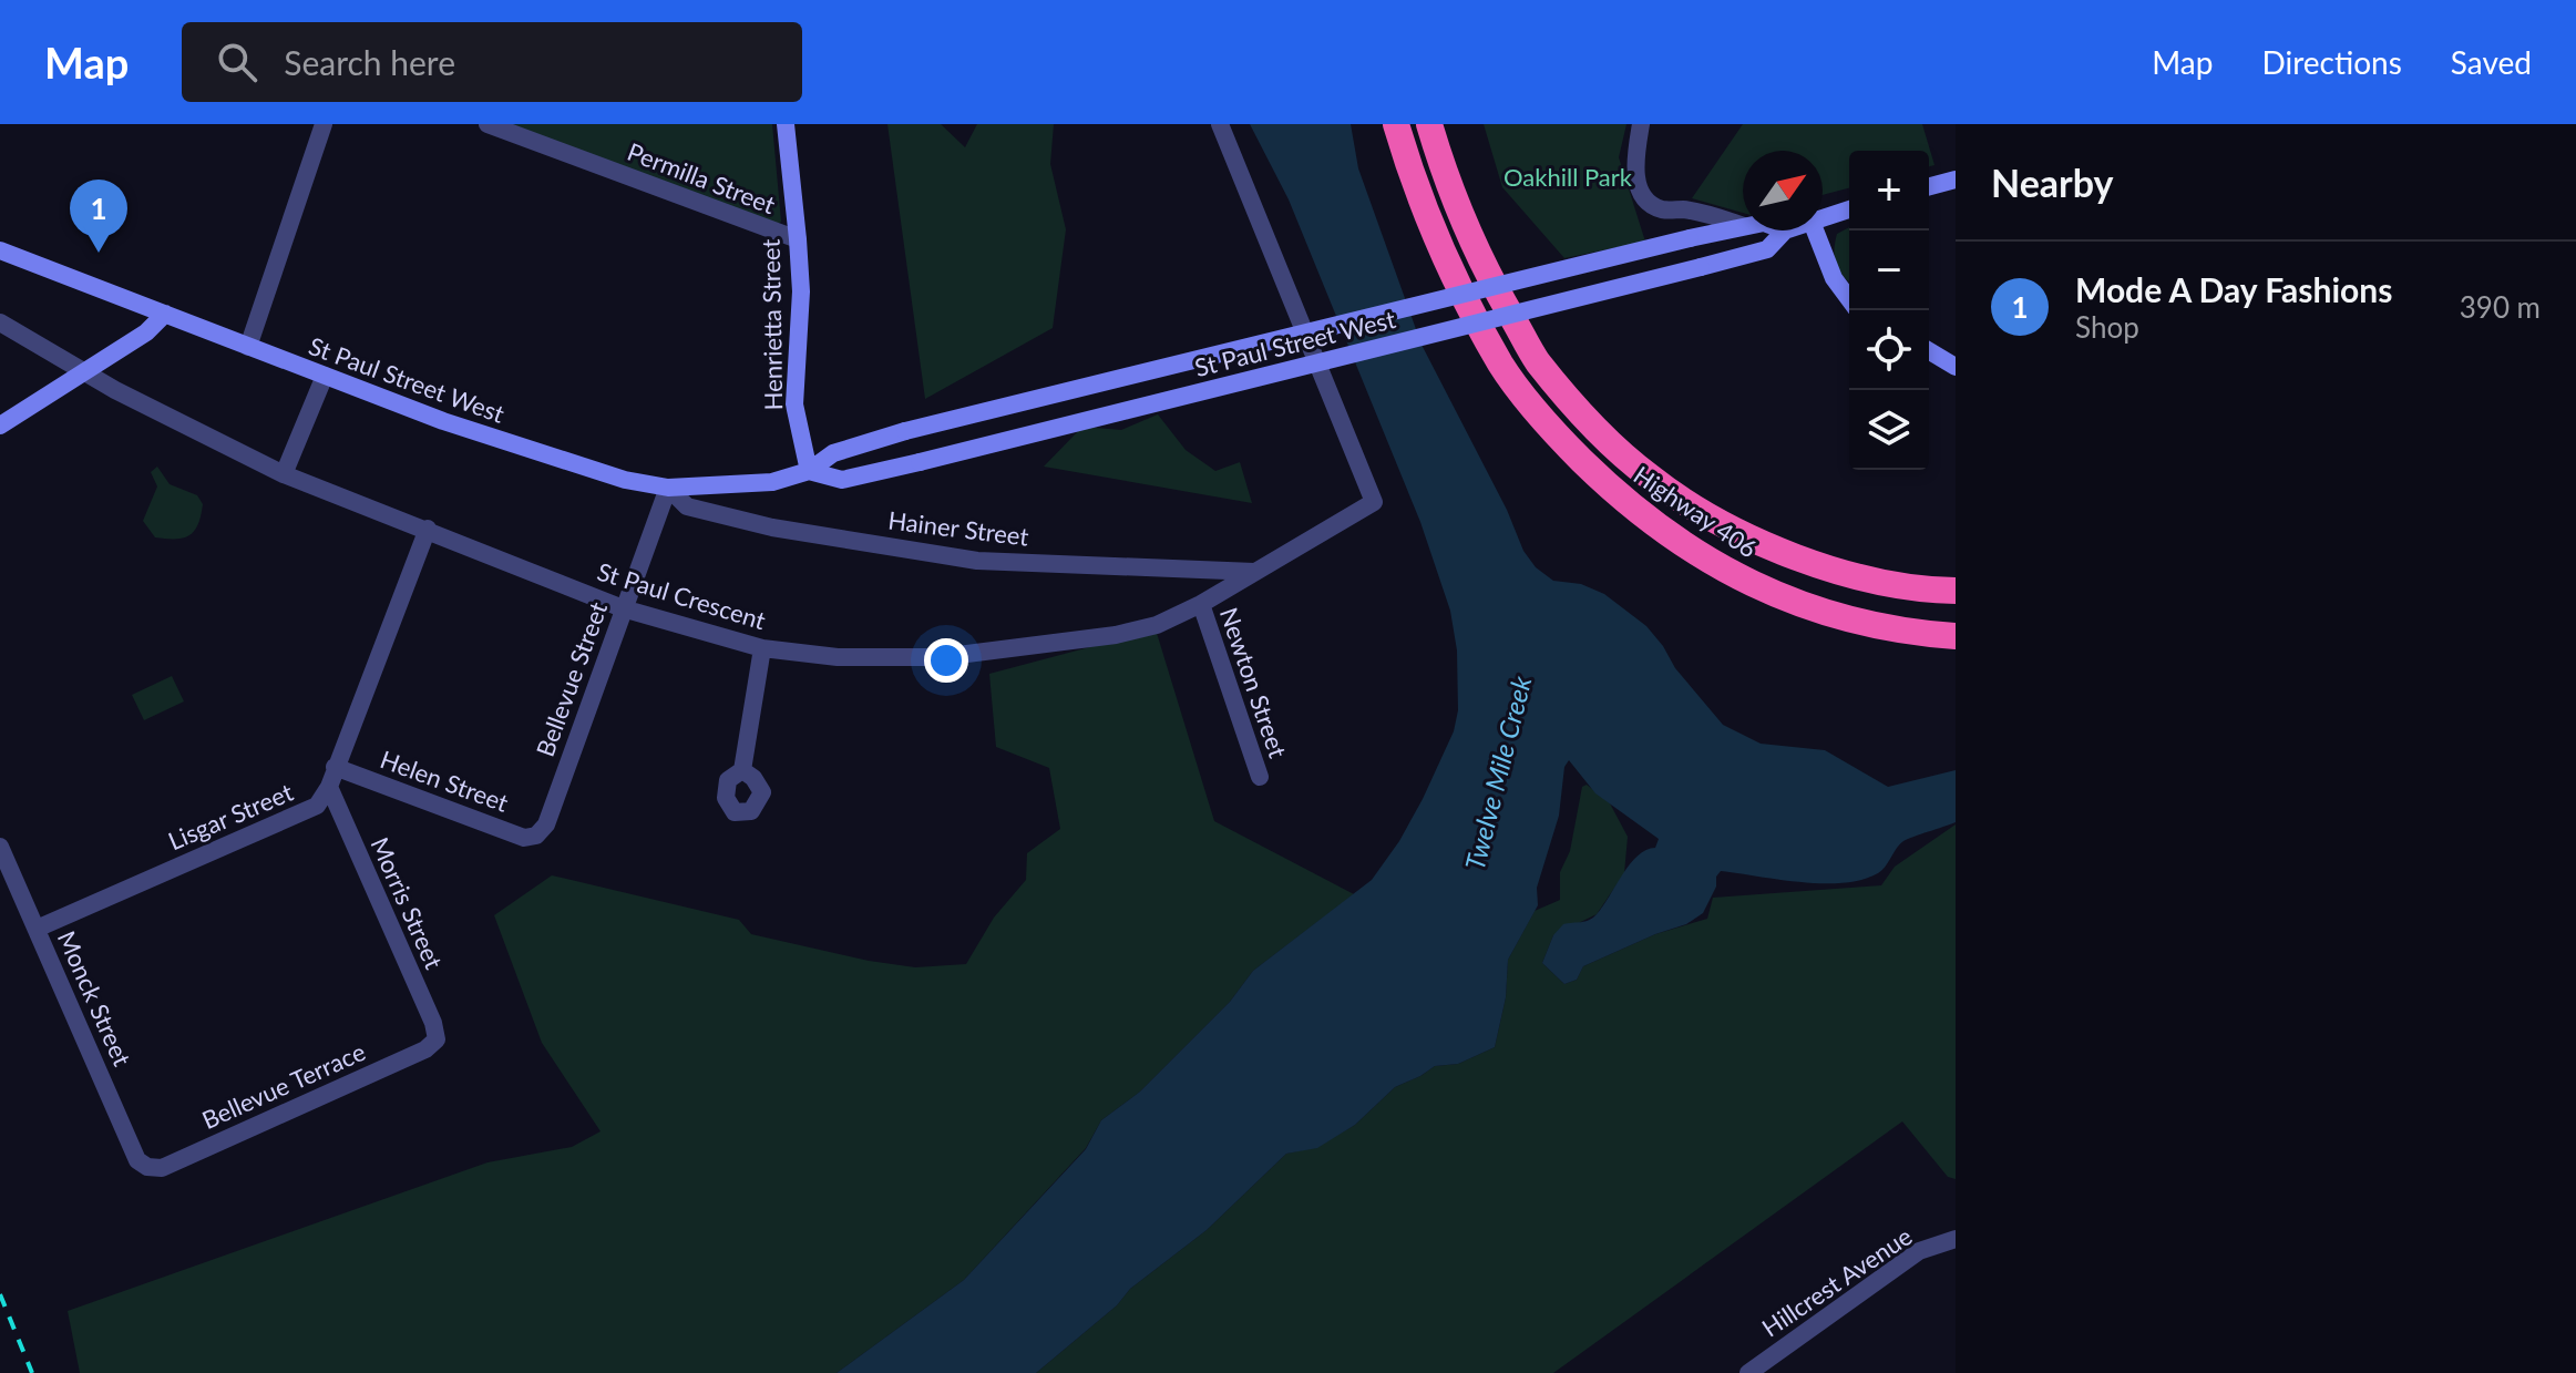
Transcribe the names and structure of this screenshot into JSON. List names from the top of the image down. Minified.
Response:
{"streets":{"highway":["Highway 406"],"main road":["Henrietta Street","St Paul Street West"],"street":["Permilla Street","Hainer Street","St Paul Crescent","Bellevue Street","Newton Street","Helen Street","Lisgar Street","Morris Street","Monck Street","Bellevue Terrace","Hillcrest Avenue"]},"crossings":[["Permilla Street","Henrietta Street"],["Henrietta Street","St Paul Street West"],["St Paul Street West","Hainer Street"],["St Paul Street West","Bellevue Street"],["Hainer Street","St Paul Crescent"],["Hainer Street","Bellevue Street"],["St Paul Crescent","Bellevue Street"],["St Paul Crescent","Newton Street"],["St Paul Crescent","Lisgar Street"],["Bellevue Street","Helen Street"],["Helen Street","Lisgar Street"],["Lisgar Street","Morris Street"],["Lisgar Street","Monck Street"],["Morris Street","Bellevue Terrace"],["Monck Street","Bellevue Terrace"]],"water":["Twelve Mile Creek"],"parks":["Oakhill Park"],"north":"top right","page":{"header":"Map","search":"Search here","nav":["Map","Directions","Saved"],"heading":"Nearby","map_buttons":["+","−"],"pins":"1","list":[{"mark":"1","name":"Mode A Day Fashions","note":"Shop","value":"390 m"}]}}
